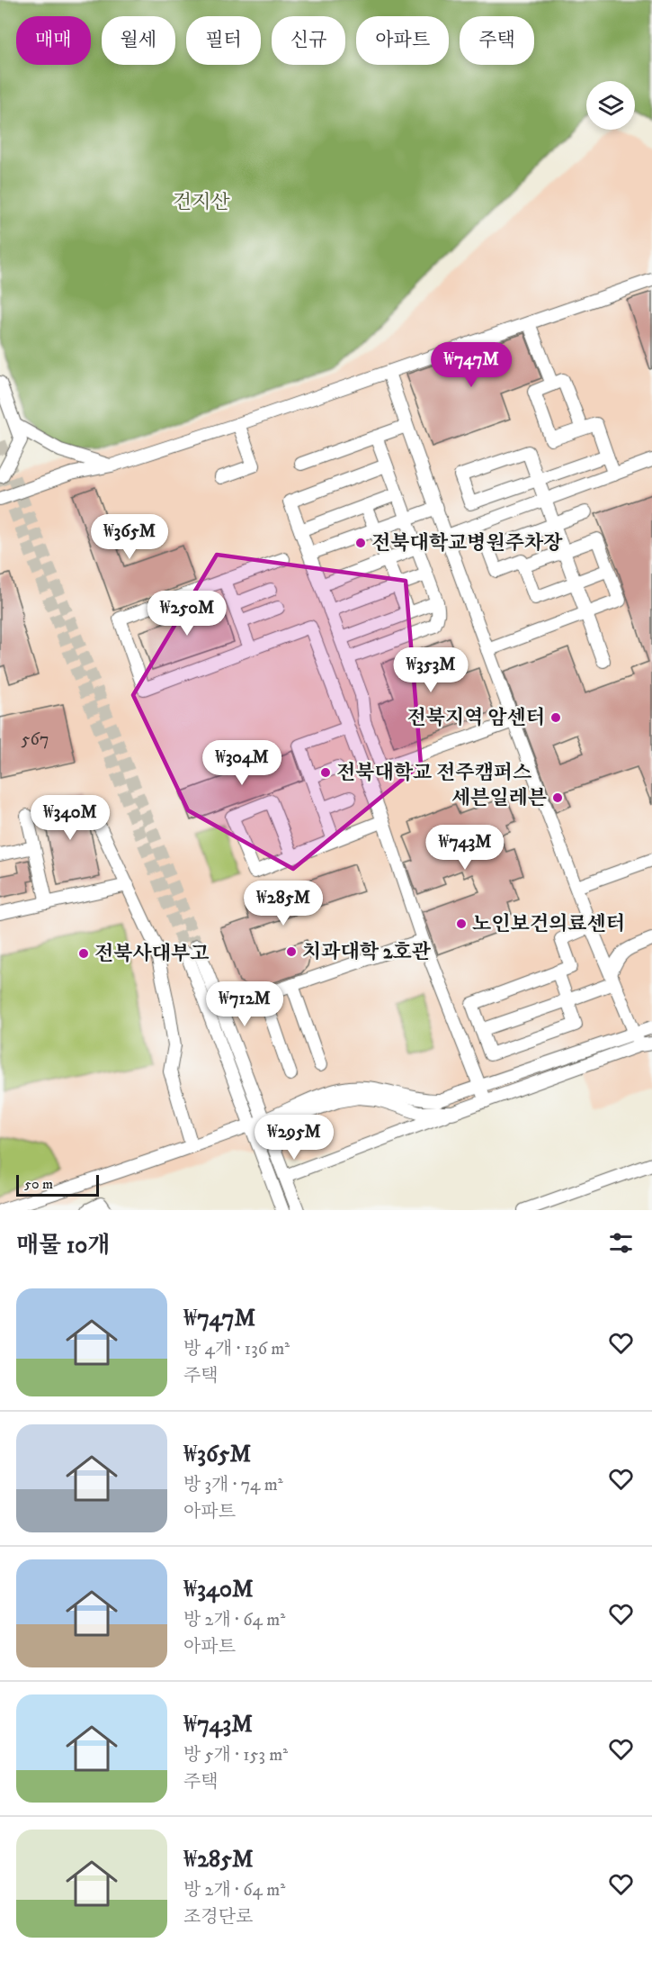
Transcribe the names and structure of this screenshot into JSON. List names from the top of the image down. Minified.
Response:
{"parks":["건지산"],"places":["전북대학교병원주차장","전북지역 암센터","전북대학교 전주캠퍼스","세븐일레븐","노인보건의료센터","치과대학 2호관","전북사대부고"],"house_numbers":["567"],"scale_bar":"50 m","page":{"chip":["매매","월세","필터","신규","아파트","주택"],"price":["₩747M","₩365M","₩250M","₩353M","₩304M","₩340M","₩743M","₩285M","₩712M","₩295M"],"scale":"50 m","heading":"매물 10개","list":[{"name":"₩747M","note":"방 4개 · 136 m² · 주택"},{"name":"₩365M","note":"방 3개 · 74 m² · 아파트"},{"name":"₩340M","note":"방 2개 · 64 m² · 아파트"},{"name":"₩743M","note":"방 5개 · 153 m² · 주택"},{"name":"₩285M","note":"방 2개 · 64 m² · 조경단로"}]}}
